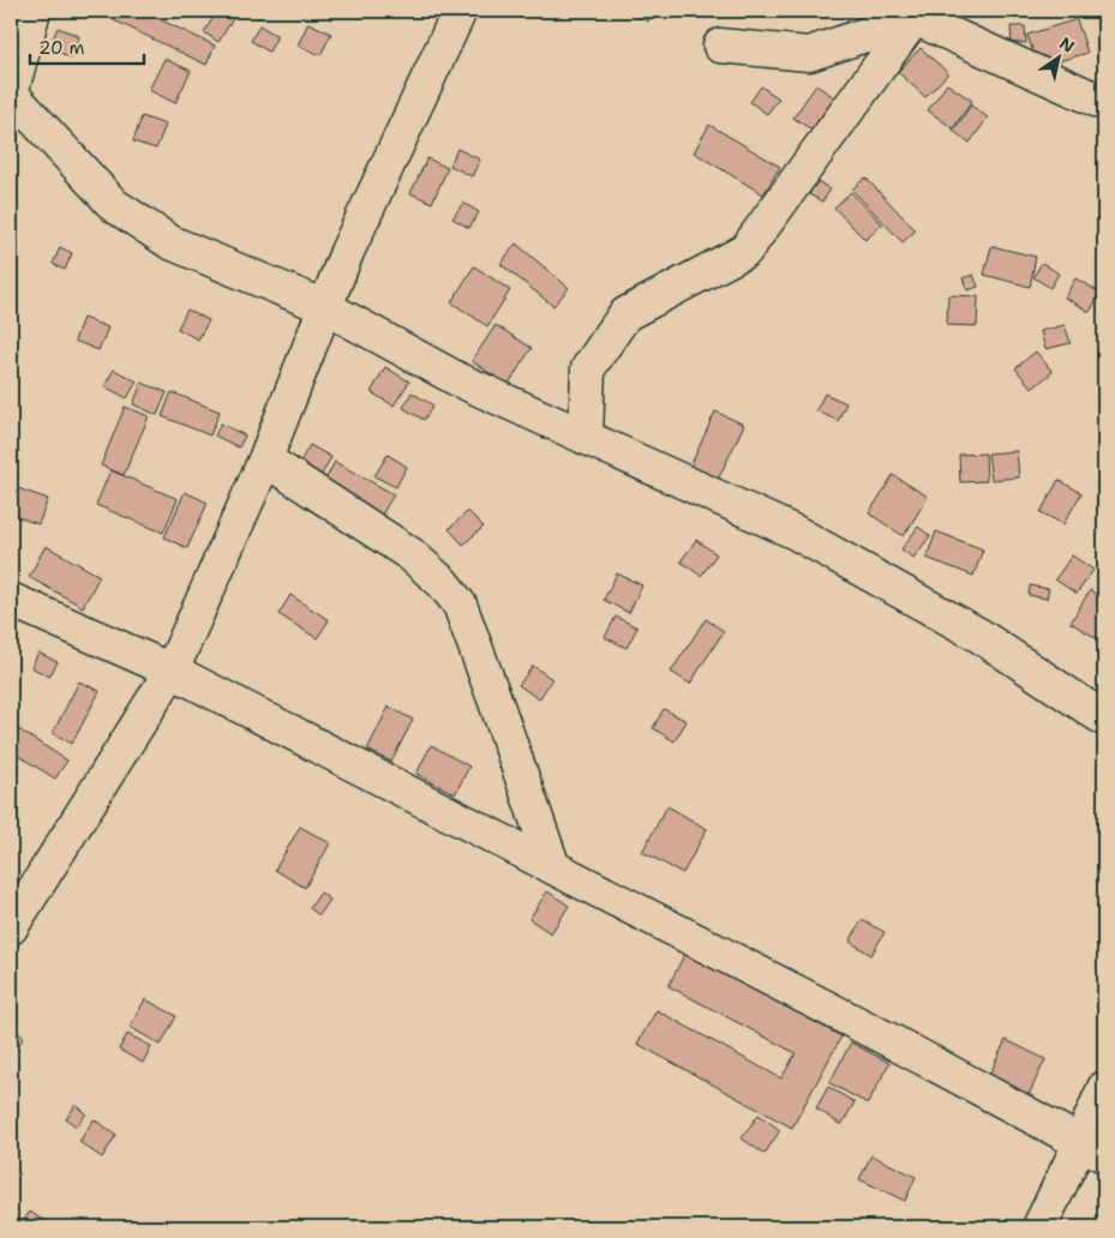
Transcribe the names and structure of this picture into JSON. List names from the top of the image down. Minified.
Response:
{"scale_bar":"20 m","north":"top right"}
